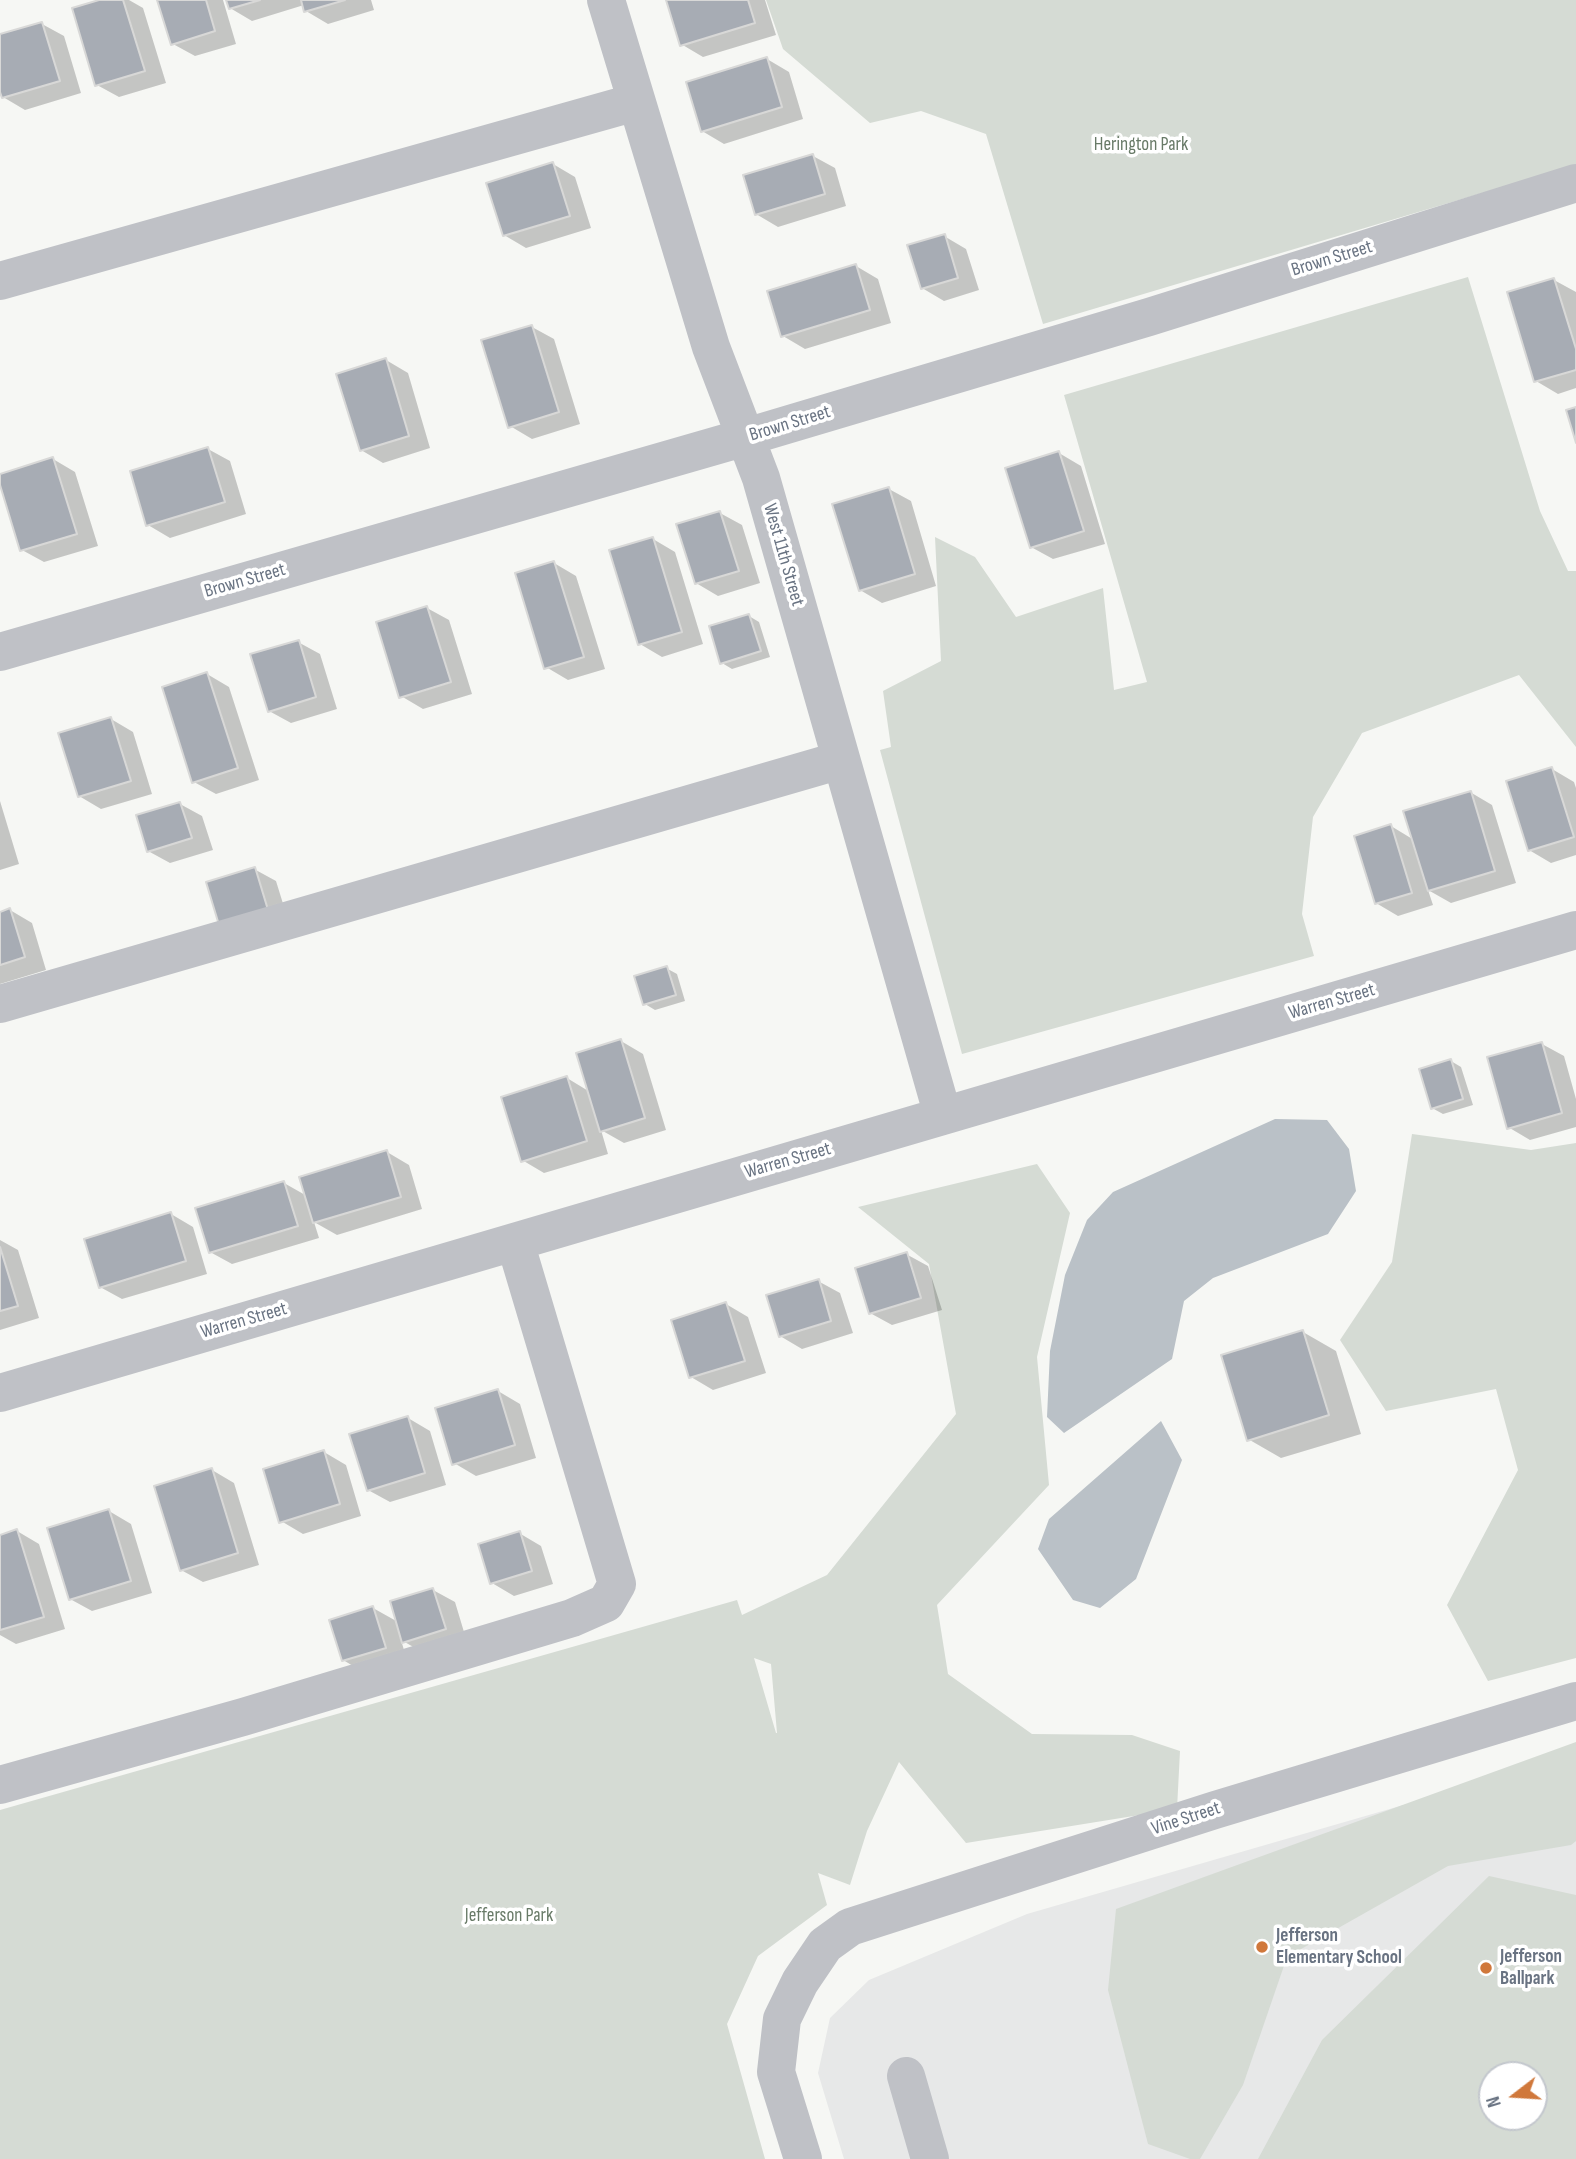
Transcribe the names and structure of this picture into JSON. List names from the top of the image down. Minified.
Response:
{"streets":{"street":["Brown Street","West 11th Street","Warren Street","Vine Street"]},"crossings":[["Brown Street","West 11th Street"],["West 11th Street","Warren Street"]],"parks":["Herington Park","Jefferson Park"],"places":["Jefferson Elementary School","Jefferson Ballpark"],"north":"left"}
